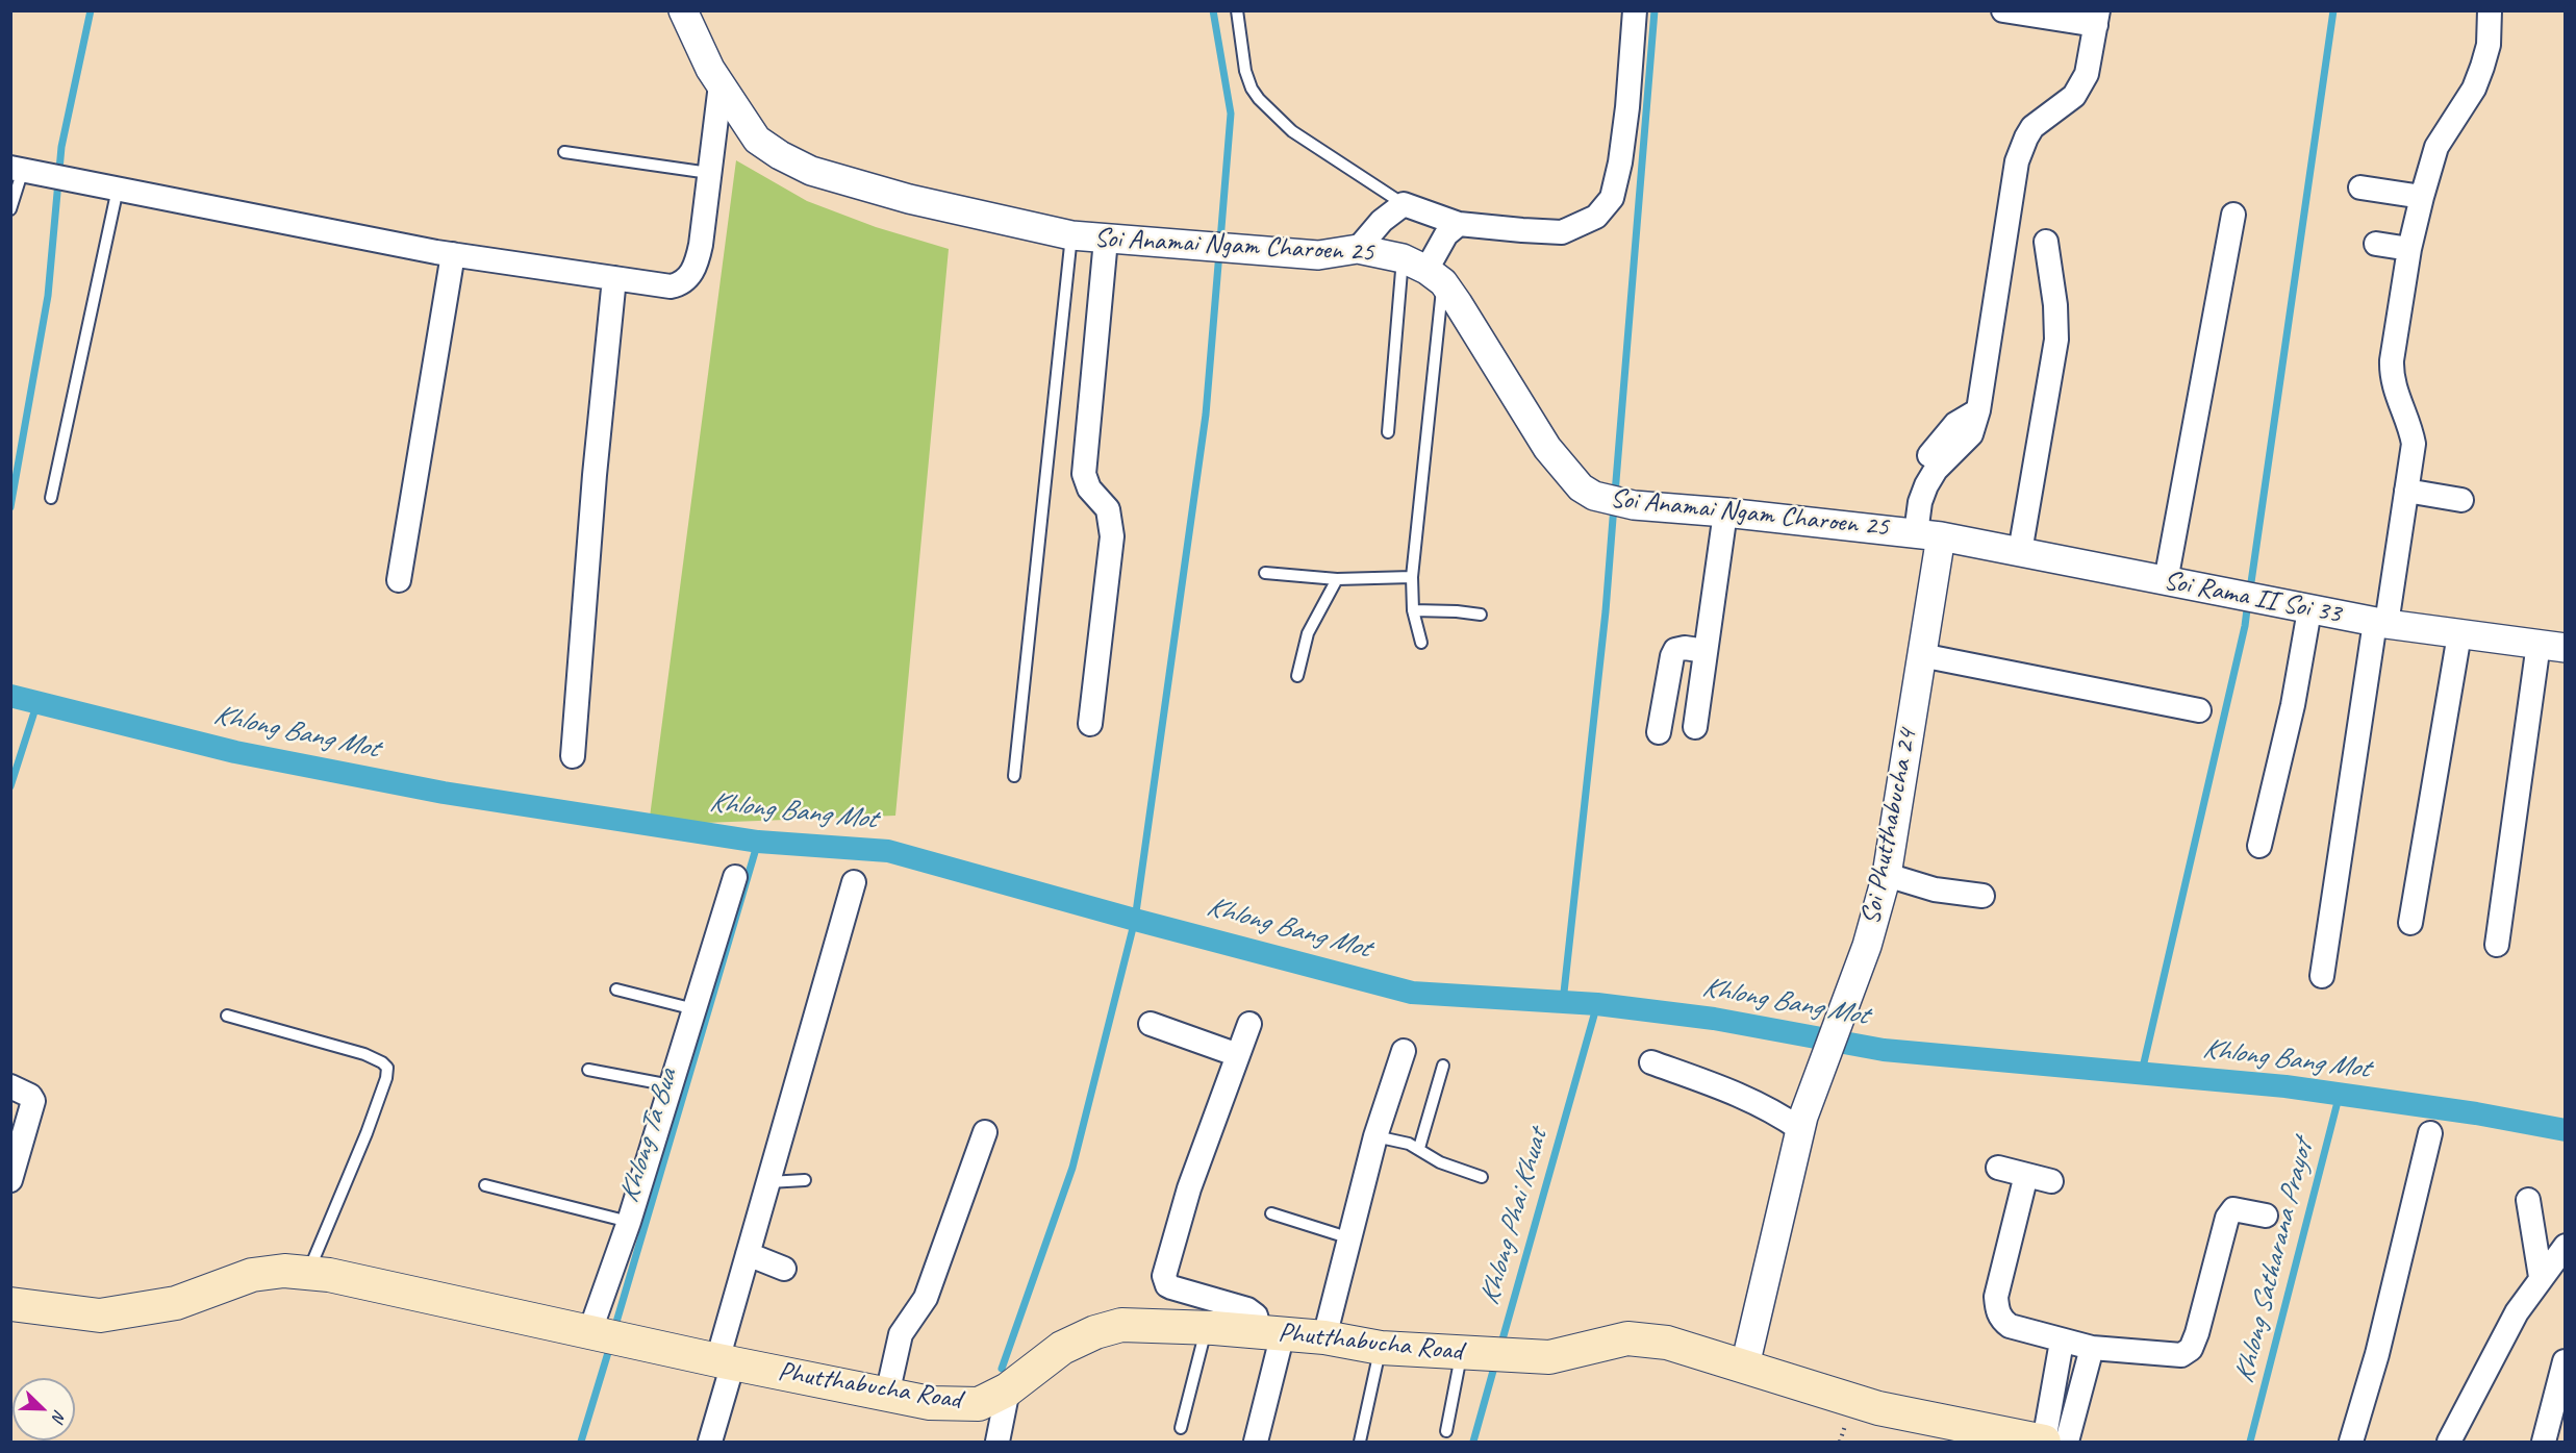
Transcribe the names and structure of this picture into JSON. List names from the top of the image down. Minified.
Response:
{"streets":{"main road":["Phutthabucha Road"],"street":["Soi Anamai Ngam Charoen 25","Soi Rama II Soi 33","Soi Phutthabucha 24"]},"crossings":[["Soi Anamai Ngam Charoen 25","Soi Rama II Soi 33"],["Soi Anamai Ngam Charoen 25","Soi Phutthabucha 24"],["Soi Rama II Soi 33","Soi Phutthabucha 24"],["Soi Phutthabucha 24","Phutthabucha Road"]],"water":["Khlong Bang Mot","Khlong Ta Bua","Khlong Phai Khuat","Khlong Satharana Prayot"],"north":"bottom right"}
